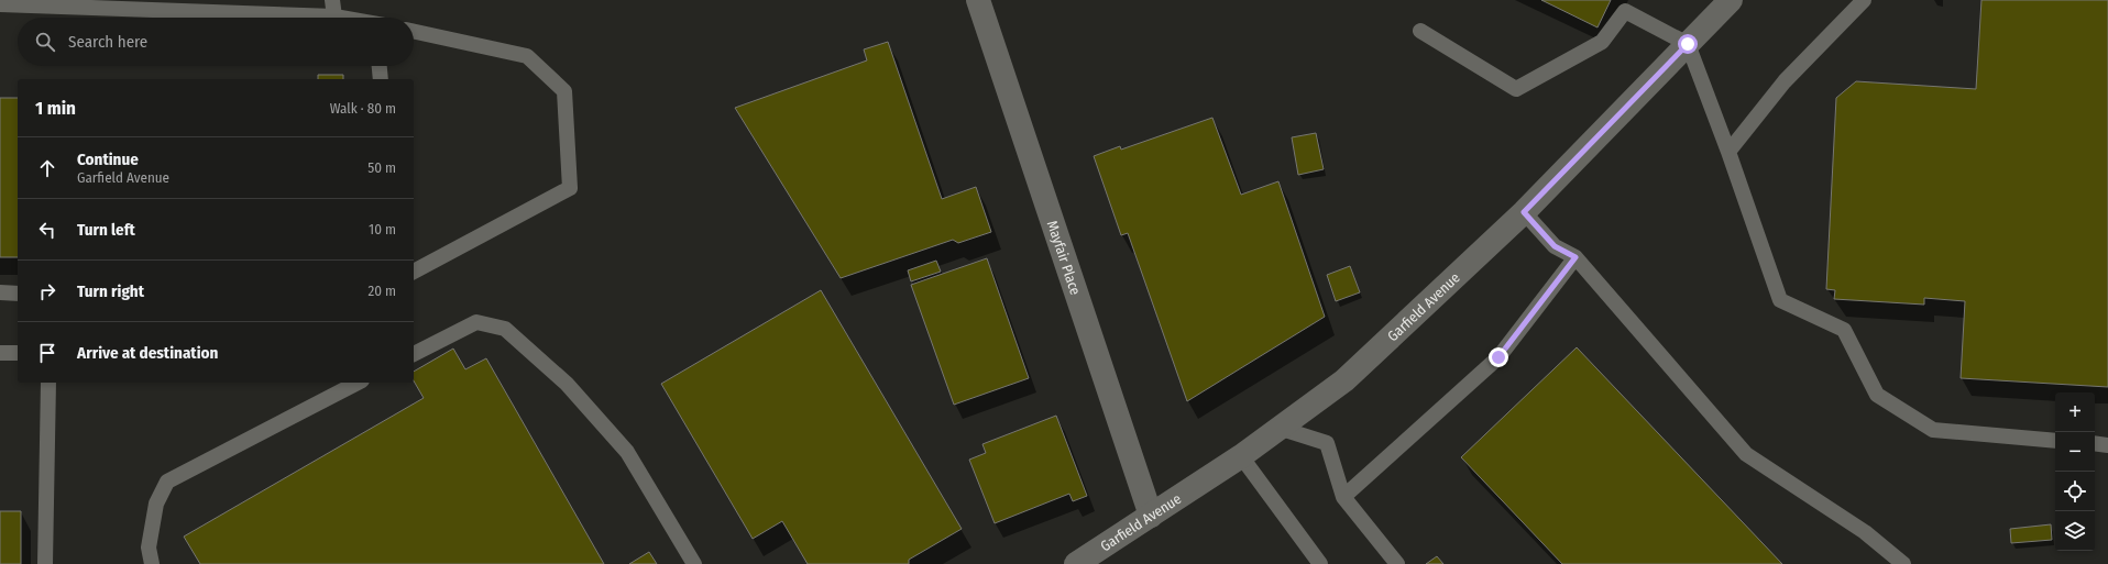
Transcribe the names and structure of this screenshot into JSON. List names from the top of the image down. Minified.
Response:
{"streets":{"street":["Mayfair Place","Garfield Avenue"]},"crossings":[["Mayfair Place","Garfield Avenue"]],"page":{"search":"Search here","heading":["1 min","Walk · 80 m"],"list":[["Continue","Garfield Avenue","50 m"],["Turn left","10 m"],["Turn right","20 m"],"Arrive at destination"],"map_buttons":["+","−"]}}
